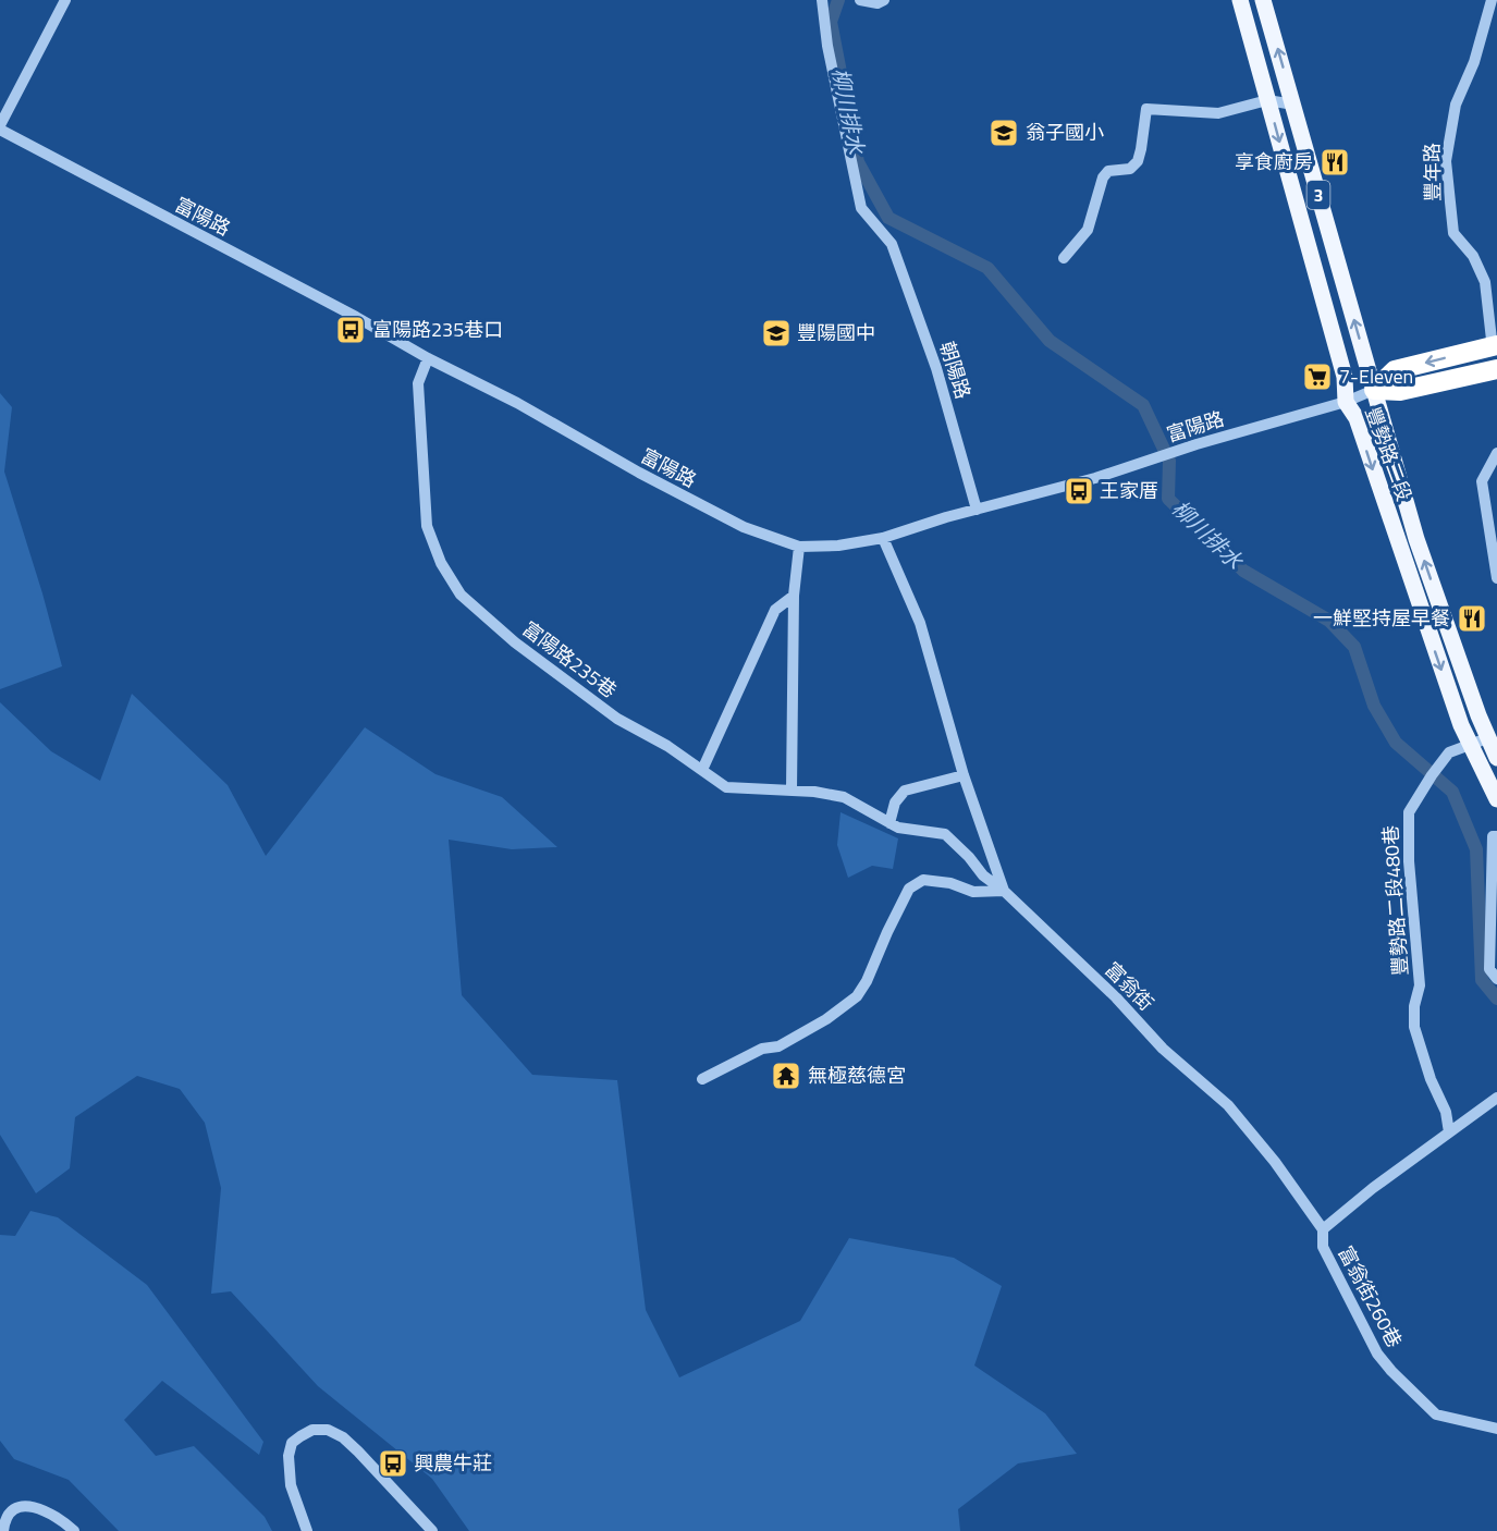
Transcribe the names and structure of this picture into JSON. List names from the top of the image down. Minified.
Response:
{"streets":{"main road":["3","豐勢路二段"],"street":["豐年路","富陽路","朝陽路","富陽路235巷","豐勢路二段480巷","富翁街","富翁街260巷"]},"crossings":[["富陽路","朝陽路"],["富陽路","豐勢路二段"],["富陽路","富陽路235巷"],["富陽路","富翁街"],["豐勢路二段","豐勢路二段480巷"],["富陽路235巷","富翁街"],["富翁街","富翁街260巷"]],"water":["柳川排水"],"places":{"school or university":["翁子國小","豐陽國中"],"restaurant":["享食廚房","一鮮堅持屋早餐"],"bus stop":["富陽路235巷口","王家厝","興農牛莊"],"supermarket":["7-Eleven"],"temple":["無極慈德宮"]}}
